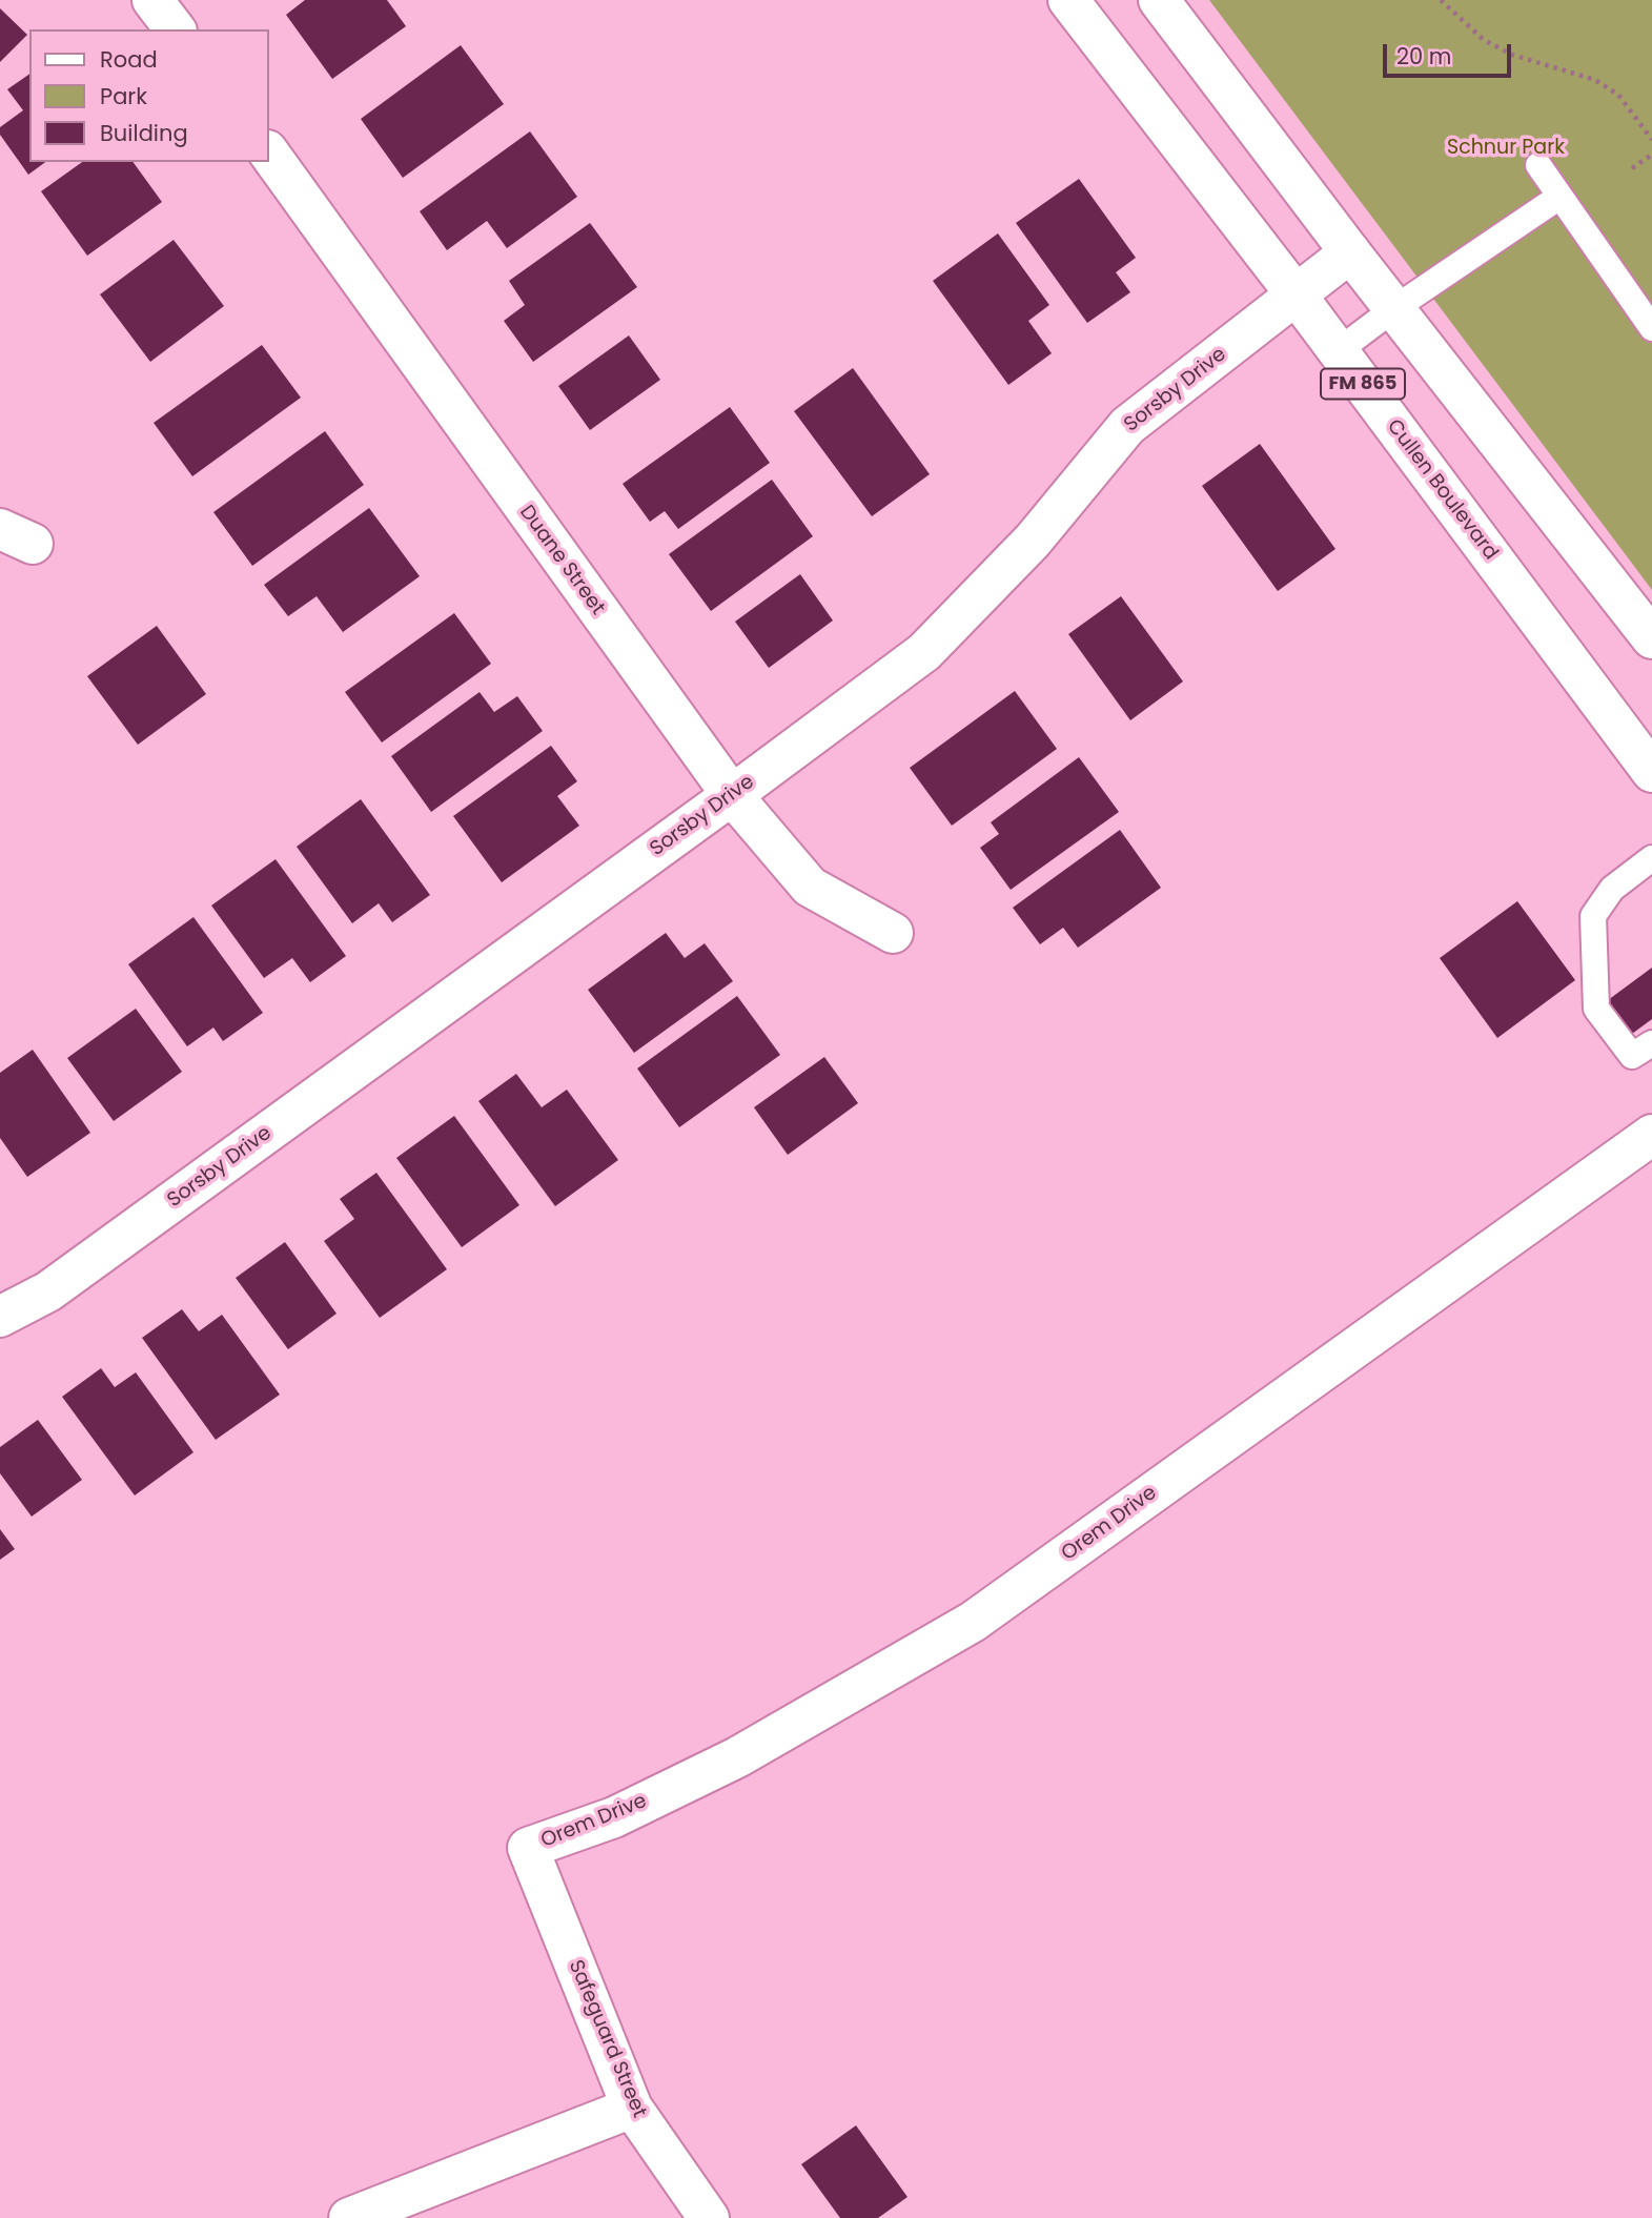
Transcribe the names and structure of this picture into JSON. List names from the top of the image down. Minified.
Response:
{"streets":{"street":["FM 865","Sorsby Drive","Cullen Boulevard","Duane Street","Orem Drive","Safeguard Street"]},"crossings":[["FM 865","Sorsby Drive"],["Sorsby Drive","Cullen Boulevard"],["Sorsby Drive","Duane Street"],["Orem Drive","Safeguard Street"]],"parks":["Schnur Park"],"legend":["Road","Park","Building"],"scale_bar":"20 m"}
